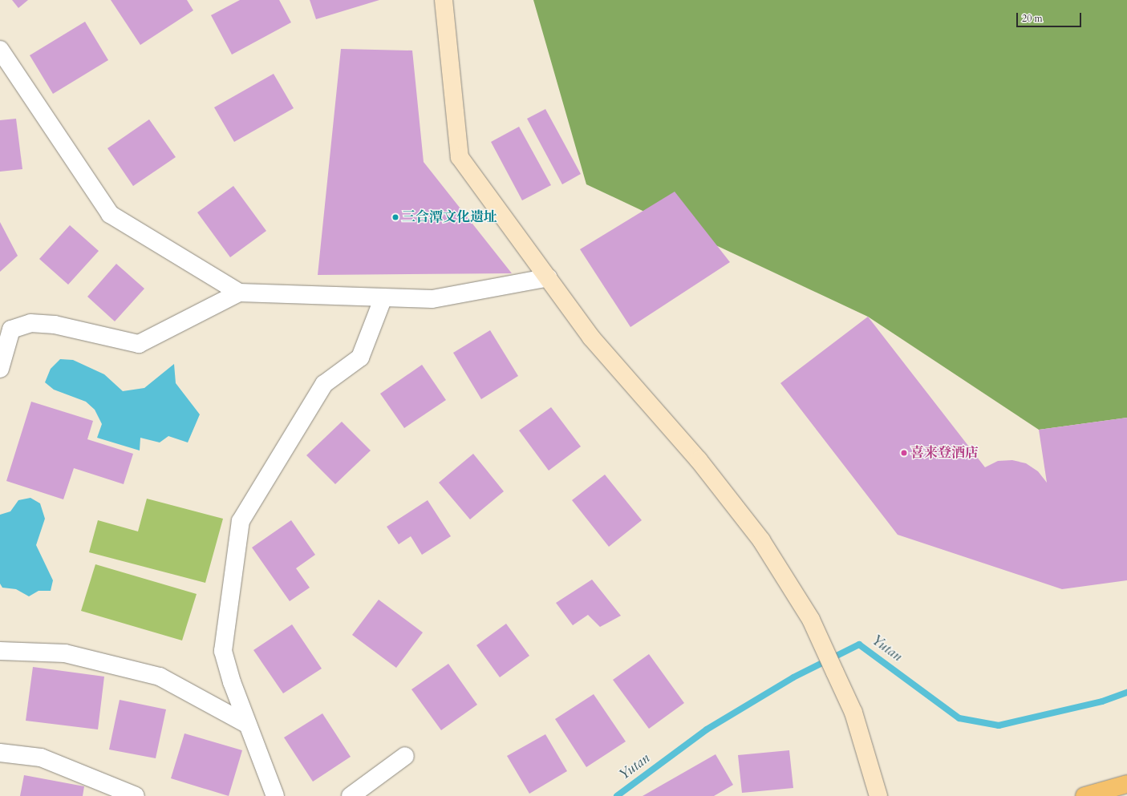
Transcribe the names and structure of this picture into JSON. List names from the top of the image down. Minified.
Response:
{"water":["Yutan"],"places":["三合潭文化遗址","喜来登酒店"],"scale_bar":"20 m"}
